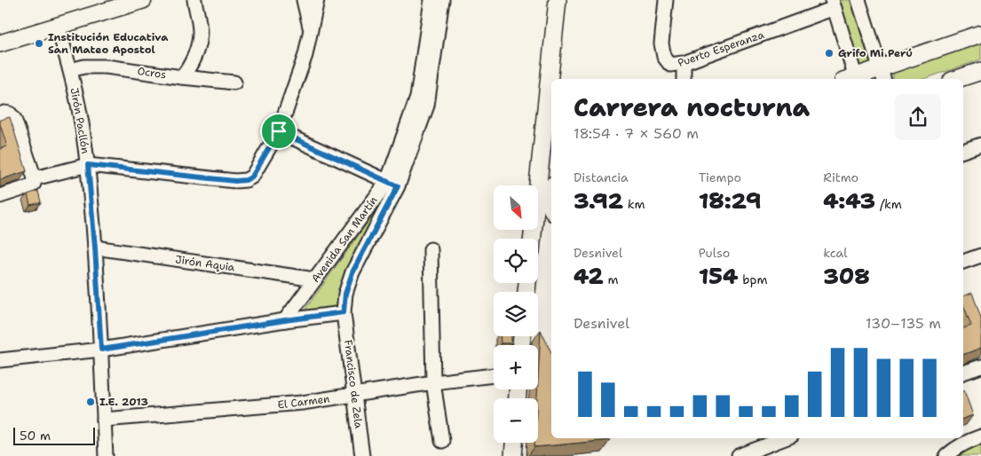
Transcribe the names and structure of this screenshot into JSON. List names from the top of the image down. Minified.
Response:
{"streets":{"street":["Puerto Esperanza","Ocros","Jirón Pacllón","Avenida San Martín","Jirón Aquia","Francisco de Zela","El Carmen"]},"crossings":[["Ocros","Jirón Pacllón"],["Jirón Pacllón","Jirón Aquia"],["Jirón Pacllón","El Carmen"],["Avenida San Martín","Jirón Aquia"],["Avenida San Martín","Francisco de Zela"],["Francisco de Zela","El Carmen"]],"places":["Institución Educativa San Mateo Apostol","Grifo Mi Perú","I.E. 2013"],"scale_bar":"50 m","north":"bottom right","page":{"heading":["Carrera nocturna","18:54 · 7 × 560 m"],"stats":[["Distancia","3.92 km"],["Tiempo","18:29"],["Ritmo","4:43 /km"],["Desnivel","42 m"],["Pulso","154 bpm"],["kcal","308"]],"map_buttons":["+","−"],"chart":["Desnivel","130–135 m"],"scale":"50 m"}}
